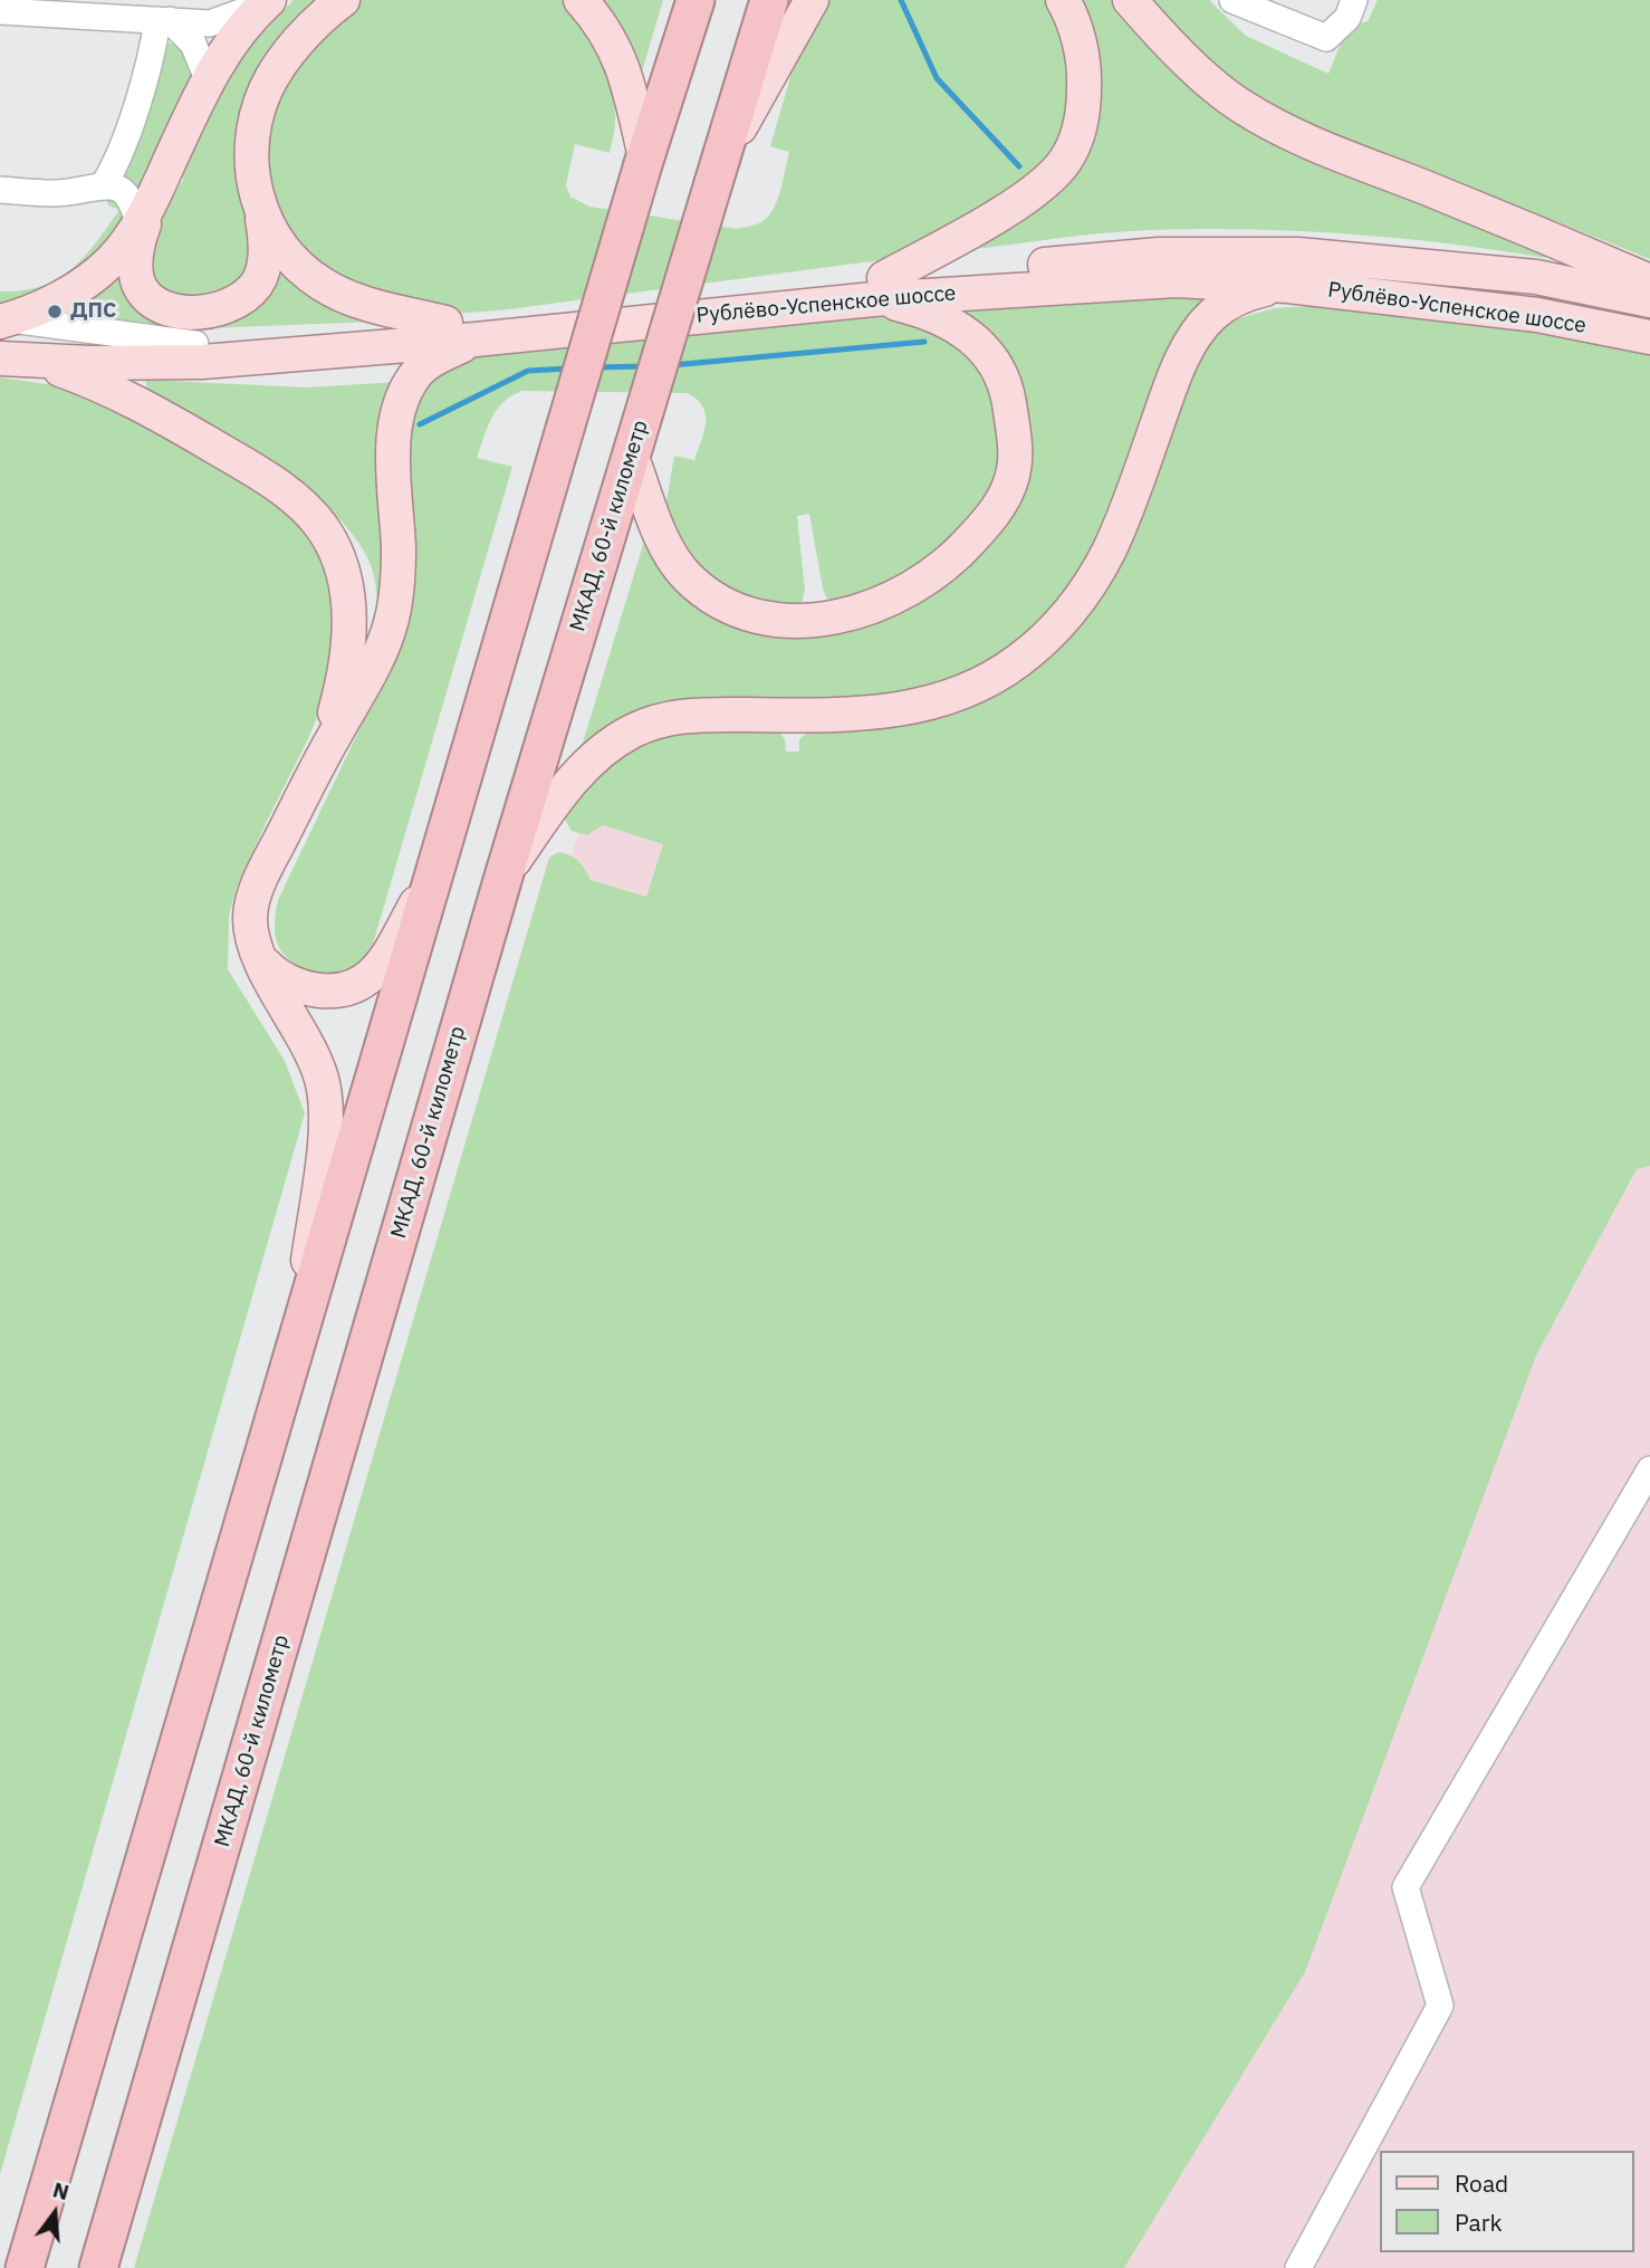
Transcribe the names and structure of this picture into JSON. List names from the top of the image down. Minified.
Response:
{"streets":{"highway":["МКАД, 60-й километр"],"main road":["Рублёво-Успенское шоссе"]},"places":["ДПС"],"legend":["Road","Park"],"north":"top"}
